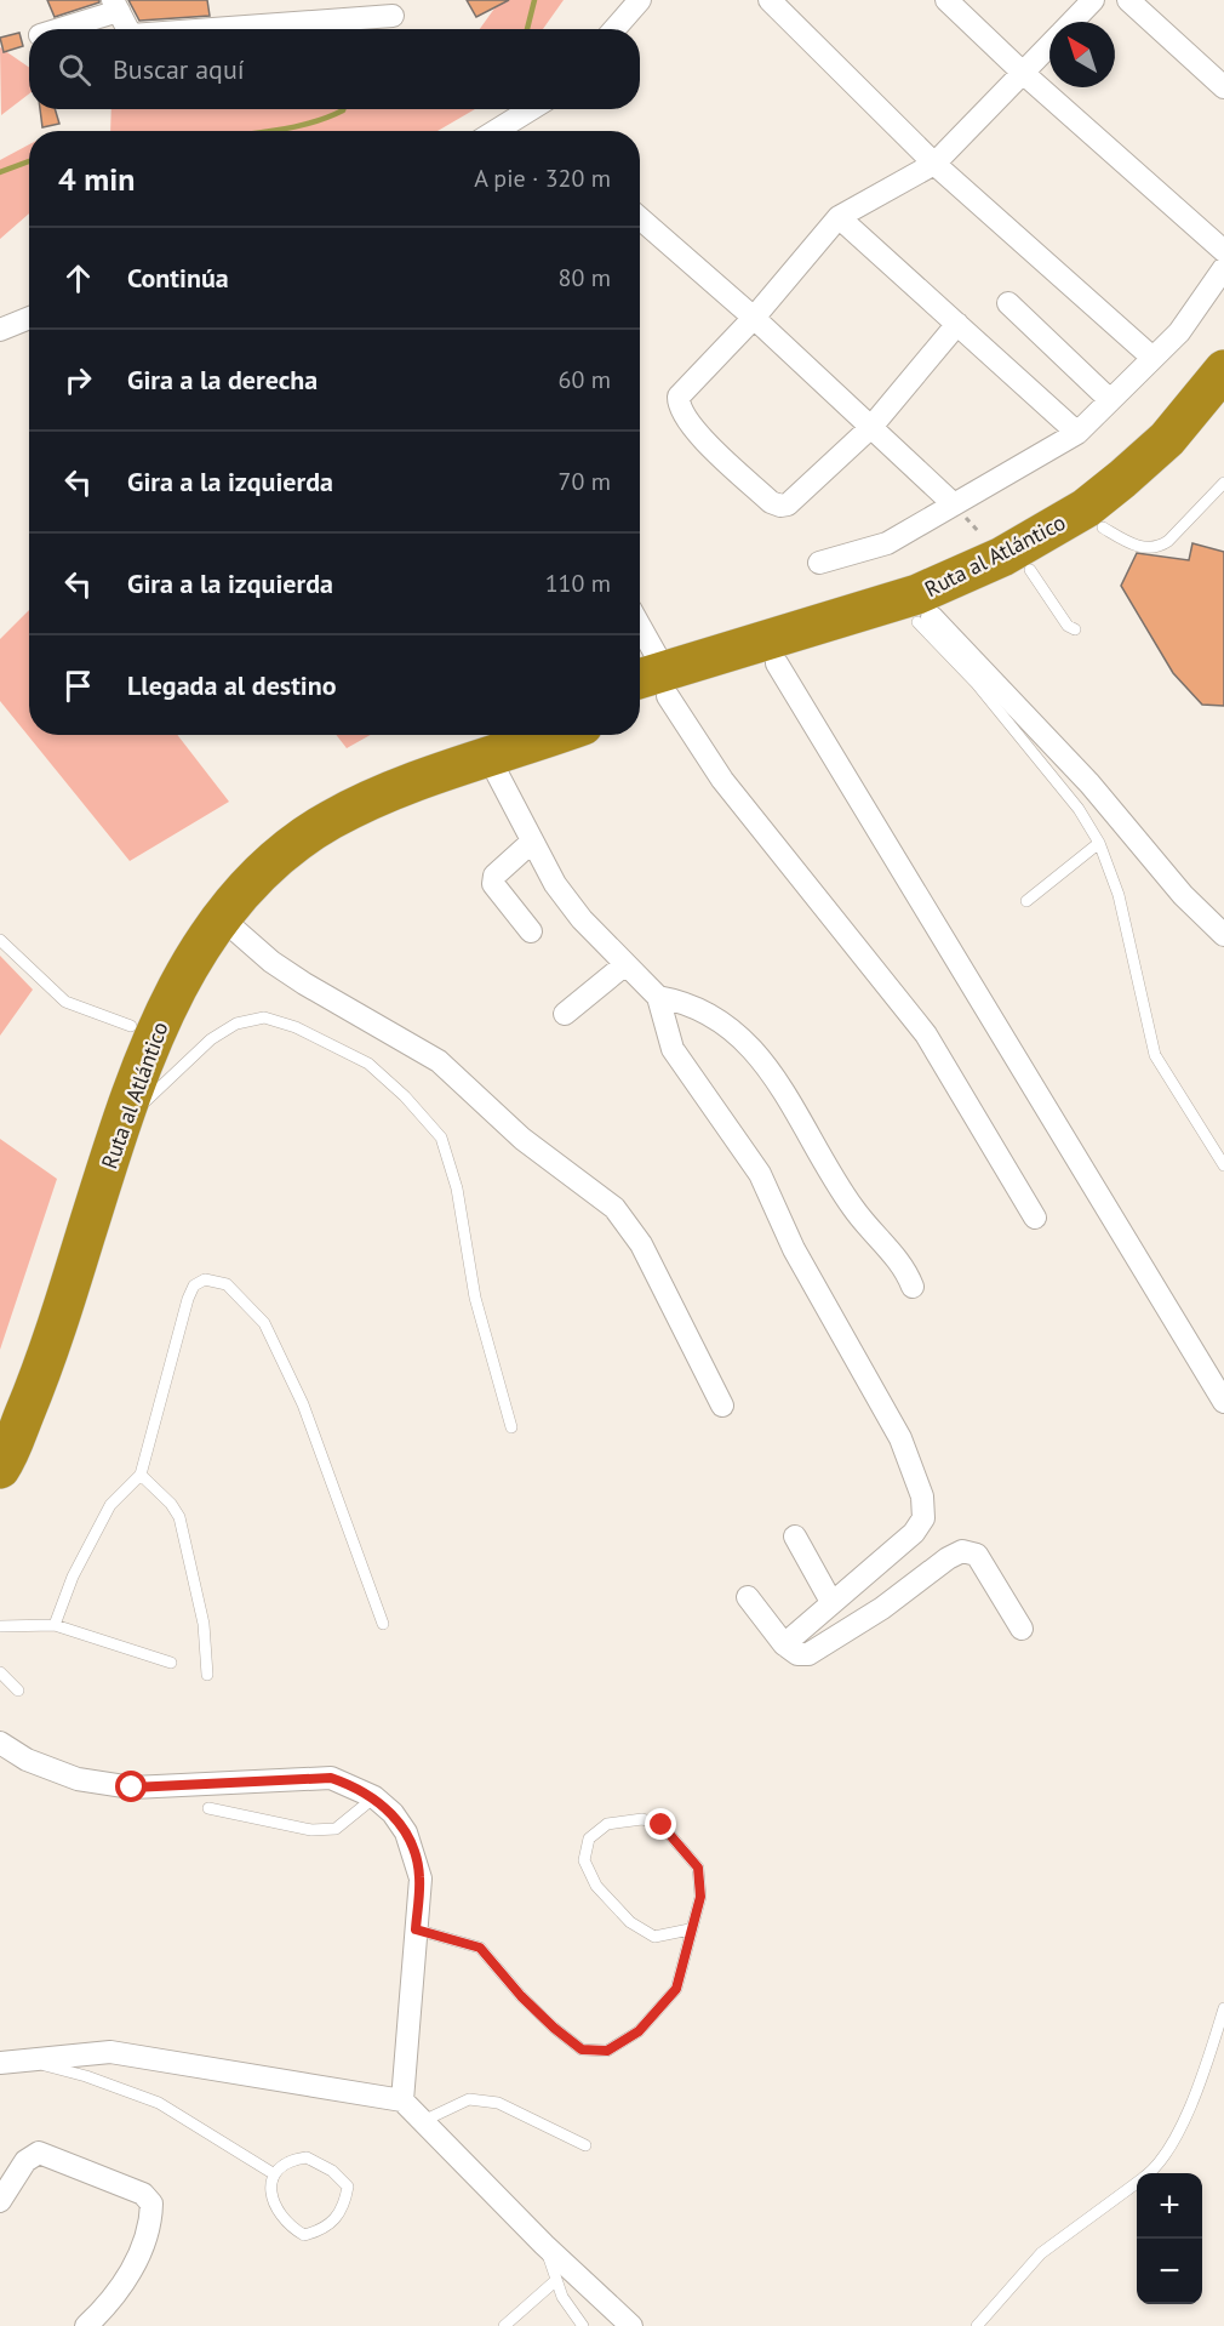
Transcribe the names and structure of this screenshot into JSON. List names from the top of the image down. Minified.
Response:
{"streets":{"highway":["Ruta al Atlántico"]},"north":"top left","page":{"search":"Buscar aquí","heading":["4 min","A pie · 320 m"],"list":[["Continúa","80 m"],["Gira a la derecha","60 m"],["Gira a la izquierda","70 m"],["Gira a la izquierda","110 m"],"Llegada al destino"],"map_buttons":["+","−"]}}
